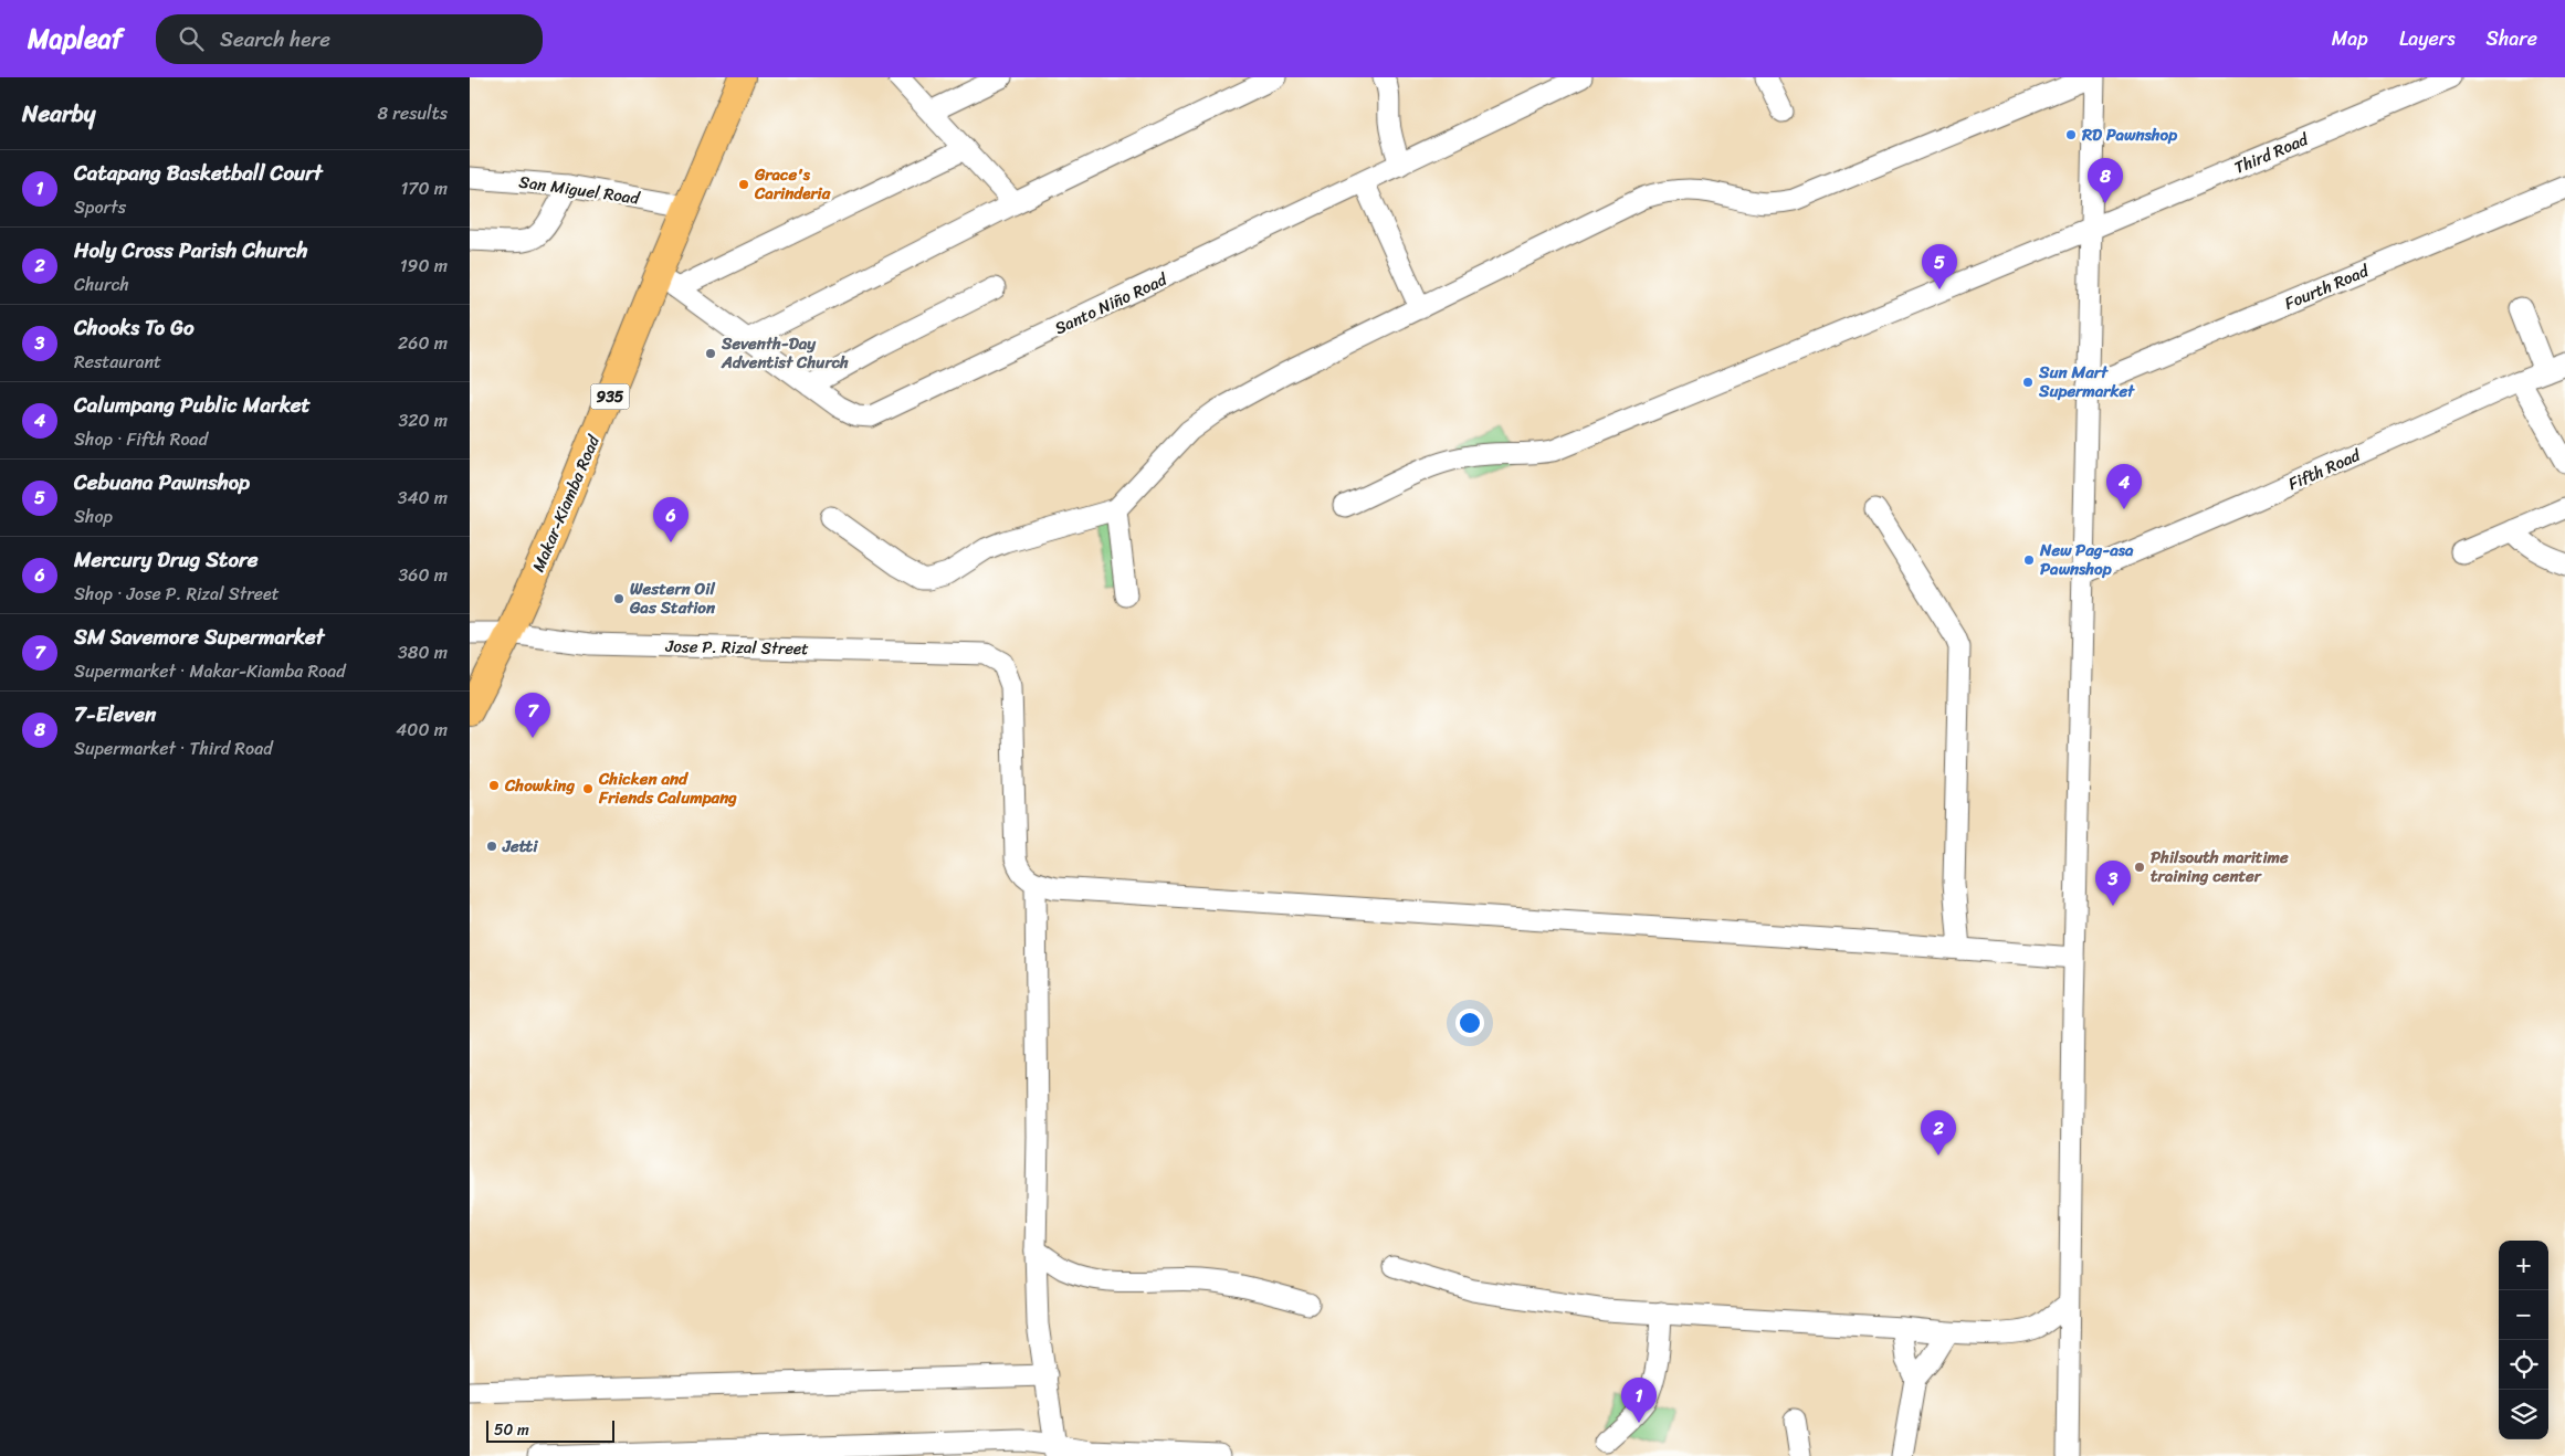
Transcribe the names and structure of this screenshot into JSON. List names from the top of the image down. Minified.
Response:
{"streets":{"main road":["935","Makar-Kiamba Road"],"street":["Third Road","San Miguel Road","Fourth Road","Santo Niño Road","Fifth Road","Jose P. Rizal Street"]},"crossings":[["San Miguel Road","Makar-Kiamba Road"],["Santo Niño Road","Makar-Kiamba Road"],["Makar-Kiamba Road","Jose P. Rizal Street"]],"places":["RD Pawnshop","Grace's Carinderia","Seventh-Day Adventist Church","Sun Mart Supermarket","New Pag-asa Pawnshop","Western Oil Gas Station","Chowking","Chicken and Friends Calumpang","Jetti","Philsouth maritime training center"],"scale_bar":"50 m","page":{"header":"Mapleaf","search":"Search here","nav":["Map","Layers","Share"],"heading":["Nearby","8 results"],"list":[{"mark":"1","name":"Catapang Basketball Court","note":"Sports","value":"170 m"},{"mark":"2","name":"Holy Cross Parish Church","note":"Church","value":"190 m"},{"mark":"3","name":"Chooks To Go","note":"Restaurant","value":"260 m"},{"mark":"4","name":"Calumpang Public Market","note":"Shop · Fifth Road","value":"320 m"},{"mark":"5","name":"Cebuana Pawnshop","note":"Shop","value":"340 m"},{"mark":"6","name":"Mercury Drug Store","note":"Shop · Jose P. Rizal Street","value":"360 m"},{"mark":"7","name":"SM Savemore Supermarket","note":"Supermarket · Makar-Kiamba Road","value":"380 m"},{"mark":"8","name":"7-Eleven","note":"Supermarket · Third Road","value":"400 m"}],"pins":["8","5","4","6","7","3","2","1"],"map_buttons":["+","−"],"scale":"50 m"}}
